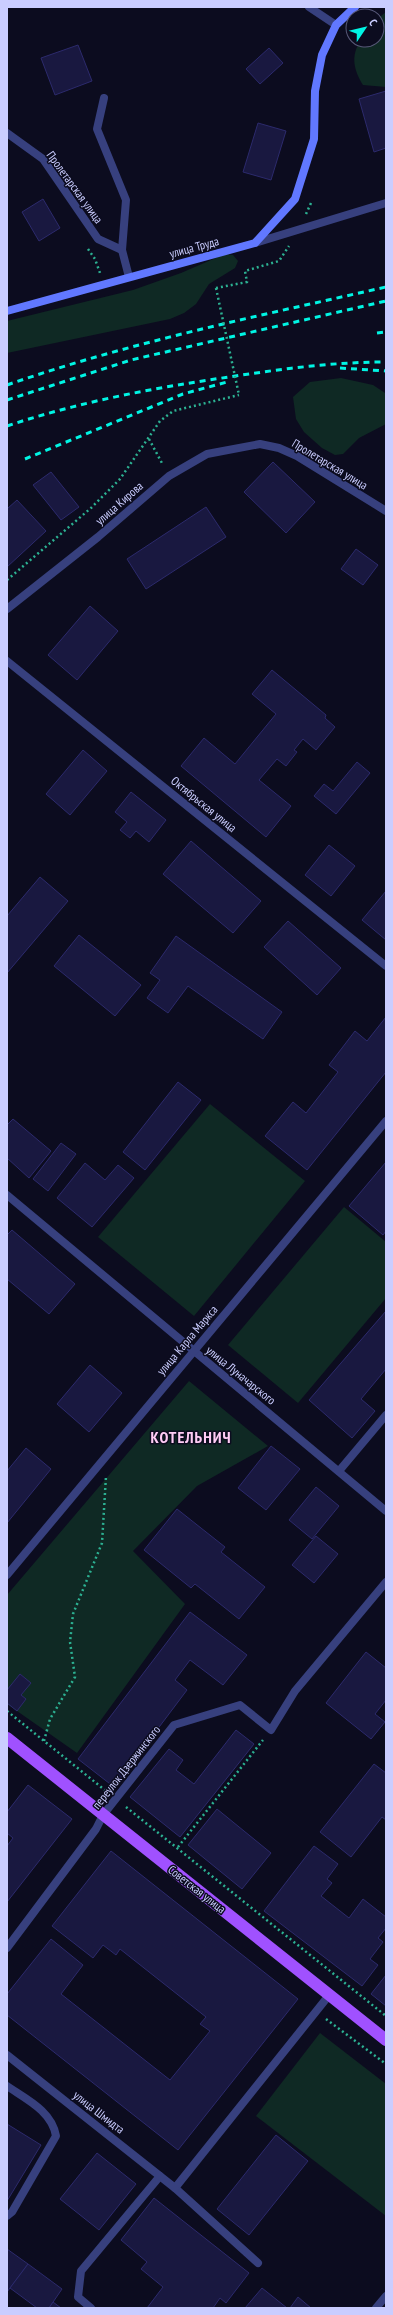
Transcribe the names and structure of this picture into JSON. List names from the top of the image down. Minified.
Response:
{"streets":{"main road":["Советская улица"],"street":["Пролетарская улица","улица Труда","улица Кирова","Октябрьская улица","улица Карла Маркса","улица Луначарского","переулок Дзержинского","улица Шмидта"]},"crossings":[["Пролетарская улица","улица Кирова"],["улица Карла Маркса","улица Луначарского"],["переулок Дзержинского","Советская улица"]],"districts":["КОТЕЛЬНИЧ"],"north":"top right"}
